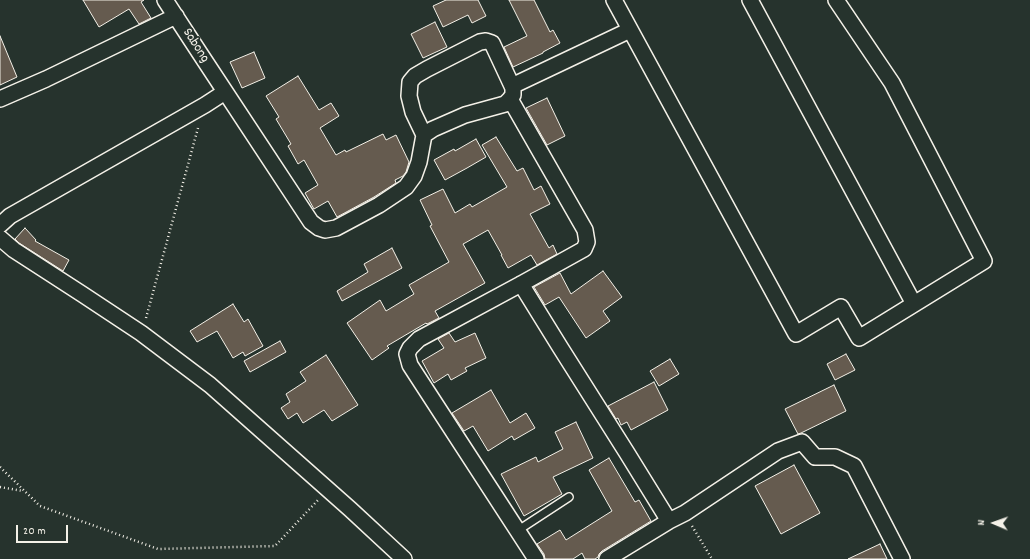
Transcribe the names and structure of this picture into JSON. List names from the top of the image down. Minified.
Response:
{"streets":{"street":["Sabong"]},"scale_bar":"20 m","north":"left"}
